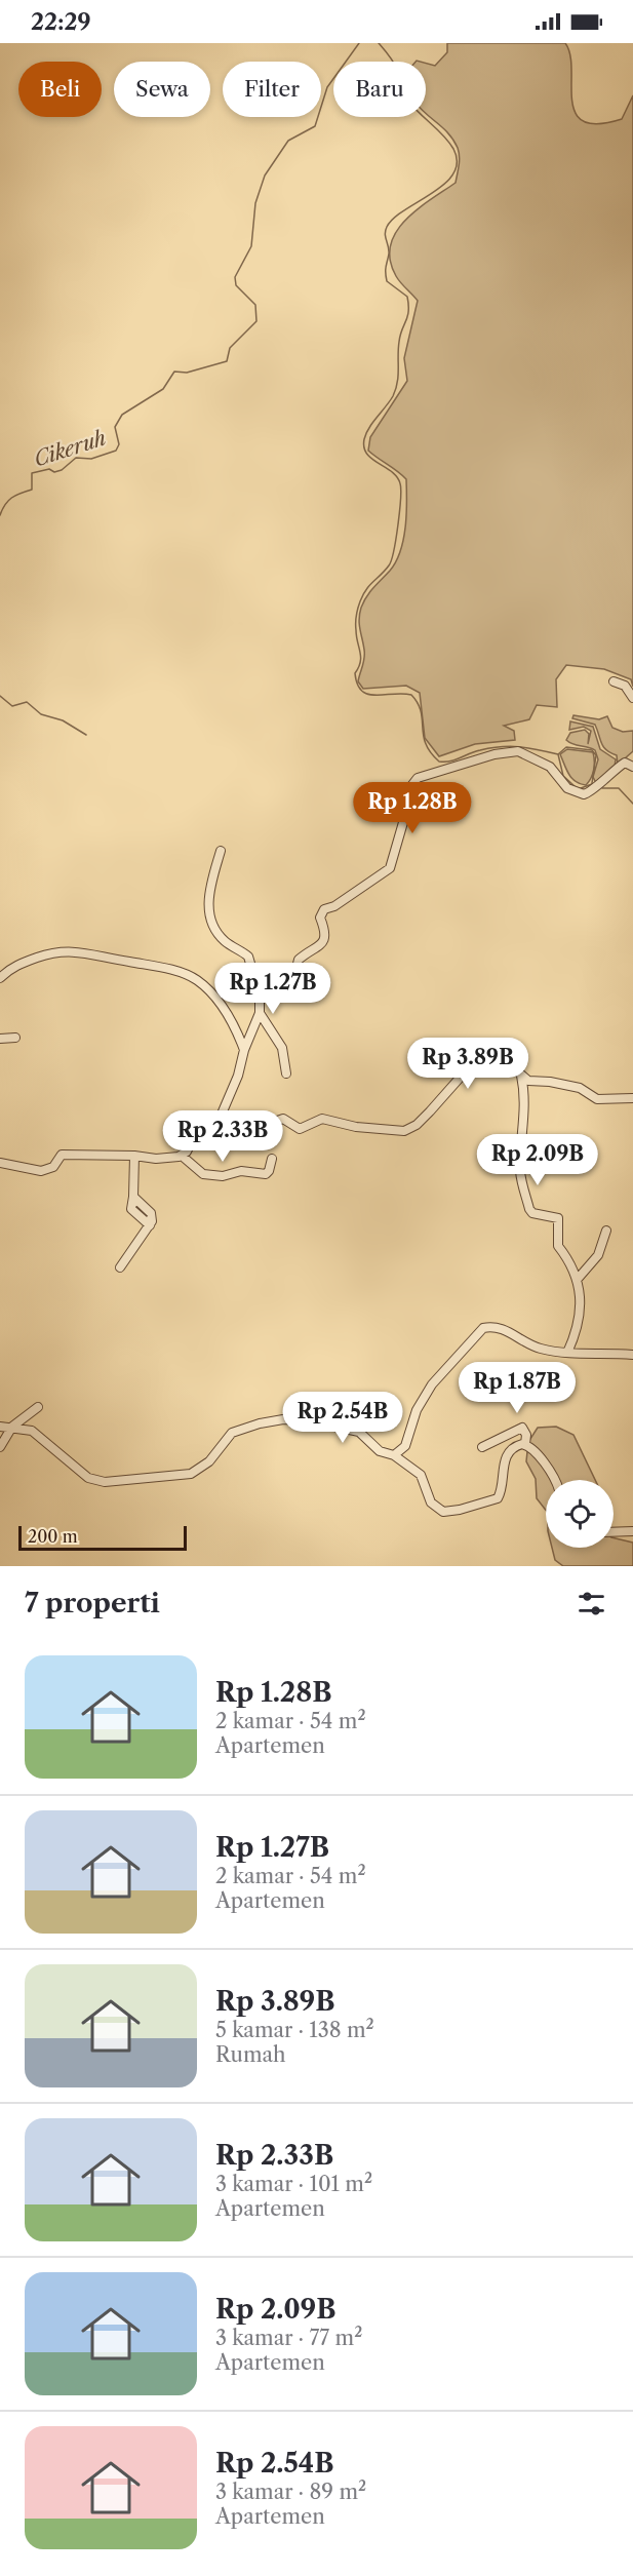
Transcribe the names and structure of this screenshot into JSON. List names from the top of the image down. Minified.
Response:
{"water":["Cikeruh"],"scale_bar":"200 m","page":{"status":"22:29","chip":["Beli","Sewa","Filter","Baru"],"price":["Rp 1.28B","Rp 1.27B","Rp 3.89B","Rp 2.33B","Rp 2.09B","Rp 1.87B","Rp 2.54B"],"scale":"200 m","heading":"7 properti","list":[{"name":"Rp 1.28B","note":"2 kamar · 54 m² · Apartemen"},{"name":"Rp 1.27B","note":"2 kamar · 54 m² · Apartemen"},{"name":"Rp 3.89B","note":"5 kamar · 138 m² · Rumah"},{"name":"Rp 2.33B","note":"3 kamar · 101 m² · Apartemen"},{"name":"Rp 2.09B","note":"3 kamar · 77 m² · Apartemen"},{"name":"Rp 2.54B","note":"3 kamar · 89 m² · Apartemen"}]}}
